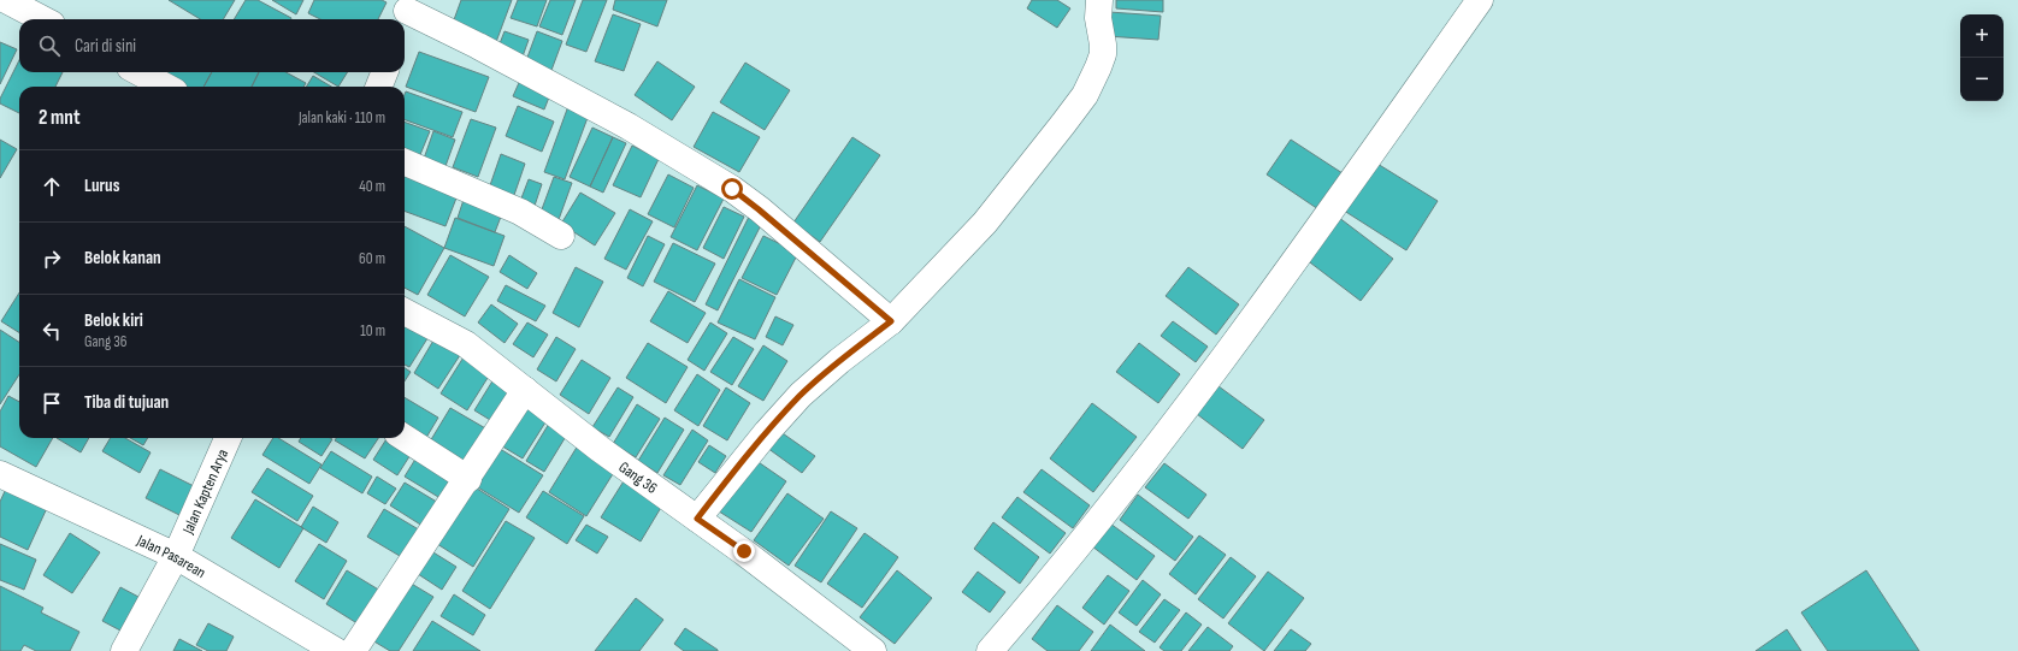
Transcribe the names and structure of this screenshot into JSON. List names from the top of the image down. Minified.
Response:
{"streets":{"street":["Gang 36","Jalan Kapten Arya","Jalan Pasarean"]},"crossings":[["Jalan Kapten Arya","Jalan Pasarean"]],"page":{"map_buttons":["+","−"],"search":"Cari di sini","heading":["2 mnt","Jalan kaki · 110 m"],"list":[["Lurus","40 m"],["Belok kanan","60 m"],["Belok kiri","Gang 36","10 m"],"Tiba di tujuan"]}}
